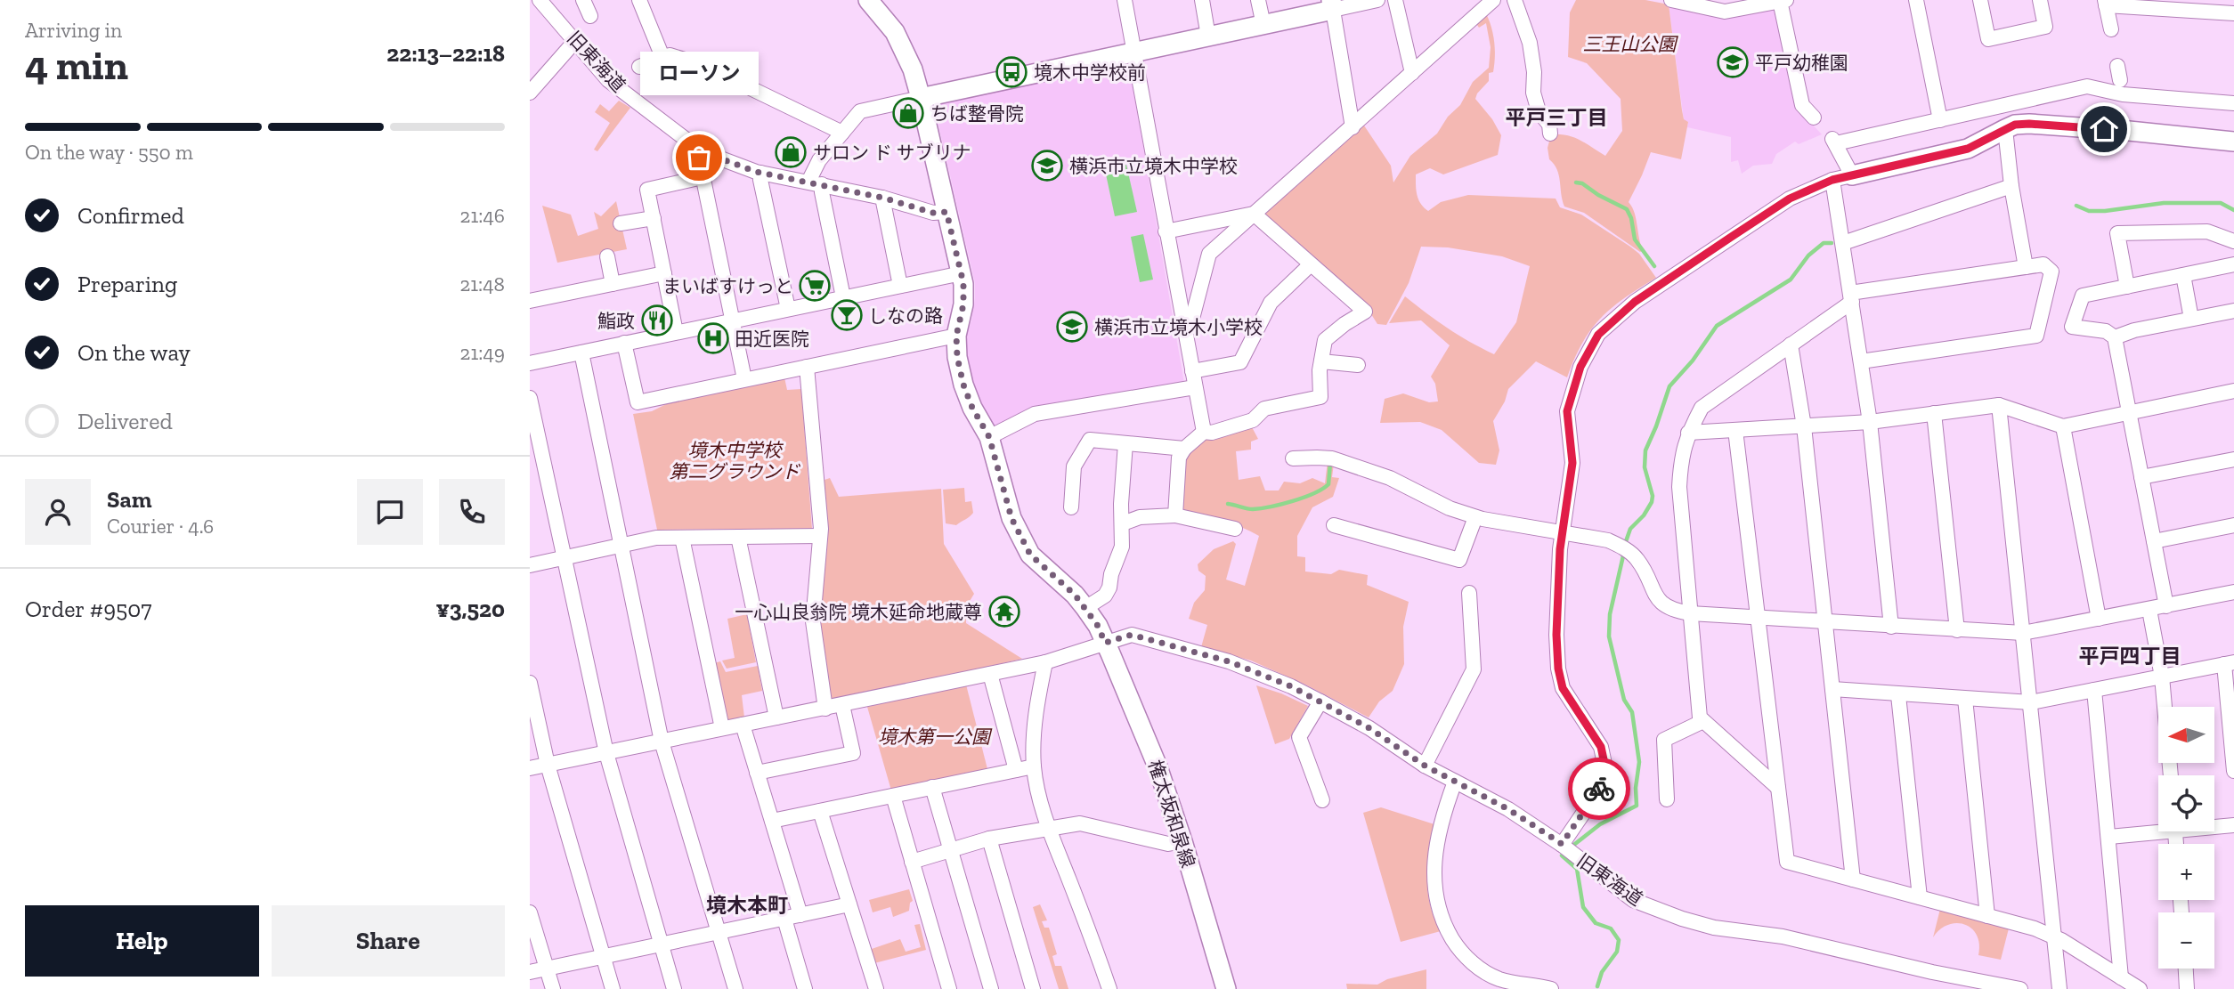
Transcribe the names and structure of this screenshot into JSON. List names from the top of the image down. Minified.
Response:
{"streets":{"street":["旧東海道","権太坂和泉線"]},"crossings":[["旧東海道","権太坂和泉線"]],"districts":["平戸三丁目","平戸四丁目","境木本町"],"parks":["三王山公園","境木中学校 第二グラウンド","境木第一公園"],"places":{"school or university":["平戸幼稚園","横浜市立境木中学校","横浜市立境木小学校"],"bus stop":["境木中学校前"],"shop":["ちば整骨院","サロン ド サブリナ"],"other":["ローソン"],"supermarket":["まいばすけっと"],"bar":["しなの路"],"restaurant":["鮨政"],"hospital":["田近医院"],"temple":["一心山良翁院 境木延命地蔵尊"]},"north":"left","page":{"heading":["4 min","Arriving in","22:13–22:18"],"panel":["Sam","Courier · 4.6","Order #9507","¥3,520"],"bubble":"ローソン","bar":"On the way · 550 m","list":[["Confirmed","21:46"],["Preparing","21:48"],["On the way","21:49"],"Delivered"],"map_buttons":["+","−"],"buttons":["Help","Share"]}}
